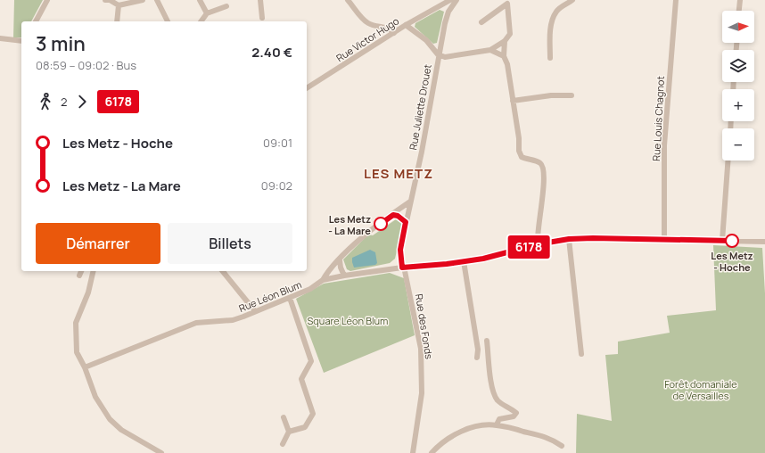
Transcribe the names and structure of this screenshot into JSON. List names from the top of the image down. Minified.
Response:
{"streets":{"street":["Rue Victor Hugo","Rue Juliette Drouet","Rue Louis Chagnot","Rue Léon Blum","Rue des Fonds"]},"crossings":[["Rue Victor Hugo","Rue Juliette Drouet"],["Rue Juliette Drouet","Rue Léon Blum"],["Rue Juliette Drouet","Rue des Fonds"],["Rue Louis Chagnot","Rue Léon Blum"],["Rue Léon Blum","Rue des Fonds"]],"districts":["LES METZ"],"parks":["Square Léon Blum","Forêt domaniale de Versailles"],"places":["Les Metz - La Mare","Les Metz - Hoche"],"lines":["bus line 6178"],"north":"right","page":{"on_map":"6178","map_buttons":["+","−"],"heading":["3 min","08:59 – 09:02 · Bus","2.40 €"],"legs":["2","6178"],"list":[{"name":"Les Metz - Hoche","value":"09:01"},{"name":"Les Metz - La Mare","value":"09:02"}],"buttons":["Démarrer","Billets"]}}
